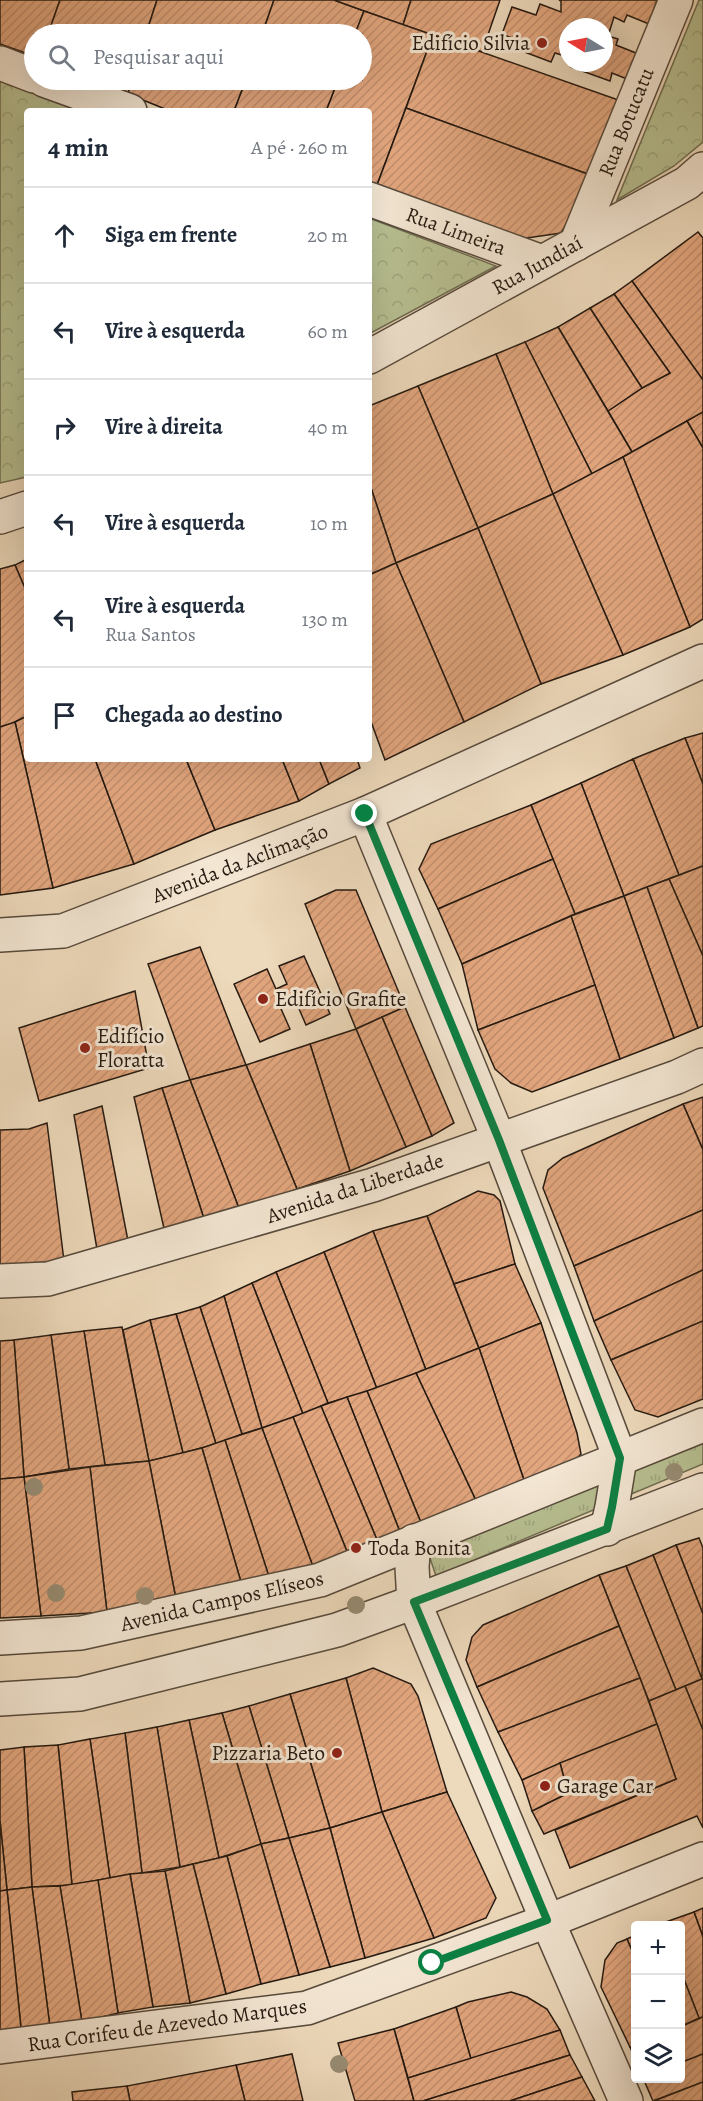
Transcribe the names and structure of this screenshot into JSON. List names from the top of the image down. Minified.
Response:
{"streets":{"street":["Rua Botucatu","Rua Limeira","Rua Jundiaí","Avenida da Aclimação","Avenida da Liberdade","Avenida Campos Elíseos","Rua Corifeu de Azevedo Marques"]},"crossings":[["Rua Botucatu","Rua Jundiaí"],["Rua Limeira","Rua Jundiaí"]],"places":["Edifício Silvia","Edifício Grafite","Edifício Floratta","Toda Bonita","Pizzaria Beto","Garage Car"],"north":"left","page":{"search":"Pesquisar aqui","heading":["4 min","A pé · 260 m"],"list":[["Siga em frente","20 m"],["Vire à esquerda","60 m"],["Vire à direita","40 m"],["Vire à esquerda","10 m"],["Vire à esquerda","Rua Santos","130 m"],"Chegada ao destino"],"map_buttons":["+","−"]}}
